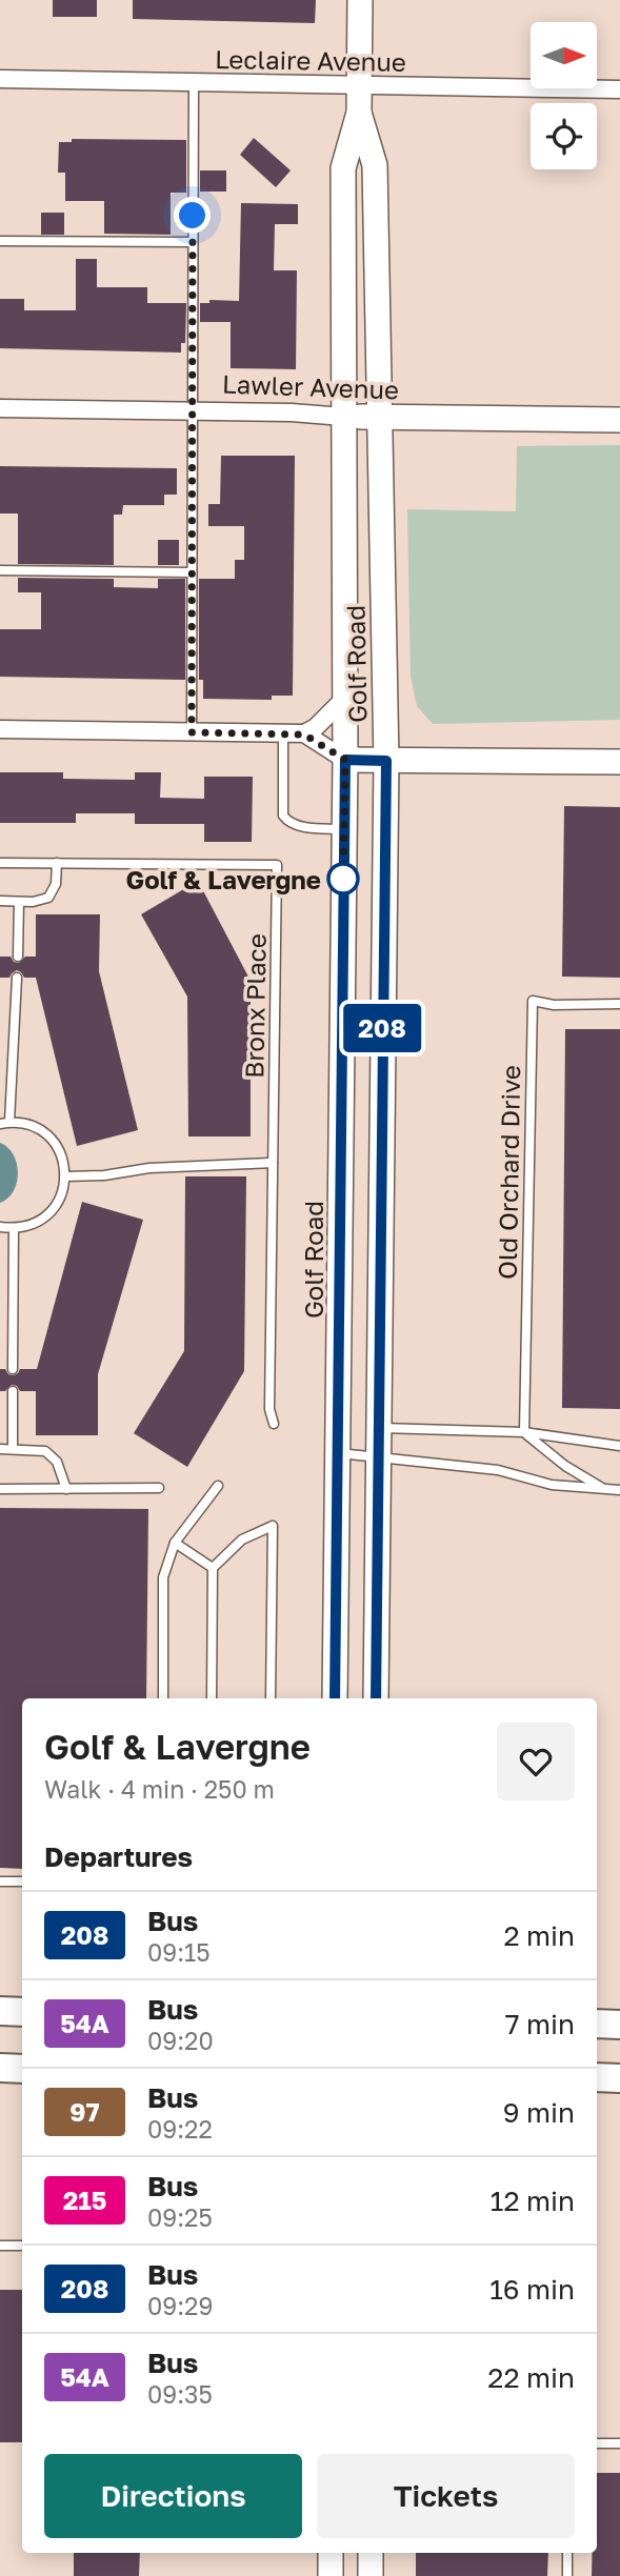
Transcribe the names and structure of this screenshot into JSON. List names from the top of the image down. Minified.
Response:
{"streets":{"main road":["Lawler Avenue","Golf Road"],"street":["Leclaire Avenue"],"lane":["Bronx Place","Old Orchard Drive"]},"crossings":[["Leclaire Avenue","Golf Road"],["Lawler Avenue","Golf Road"]],"places":["Golf & Lavergne"],"lines":["bus line 208"],"north":"right","page":{"on_map":"208","heading":[["Golf & Lavergne","Walk · 4 min · 250 m"],"Departures"],"list":[{"mark":"208","name":"Bus","note":"09:15","value":"2 min"},{"mark":"54A","name":"Bus","note":"09:20","value":"7 min"},{"mark":"97","name":"Bus","note":"09:22","value":"9 min"},{"mark":"215","name":"Bus","note":"09:25","value":"12 min"},{"mark":"208","name":"Bus","note":"09:29","value":"16 min"},{"mark":"54A","name":"Bus","note":"09:35","value":"22 min"}],"buttons":["Directions","Tickets"]}}
